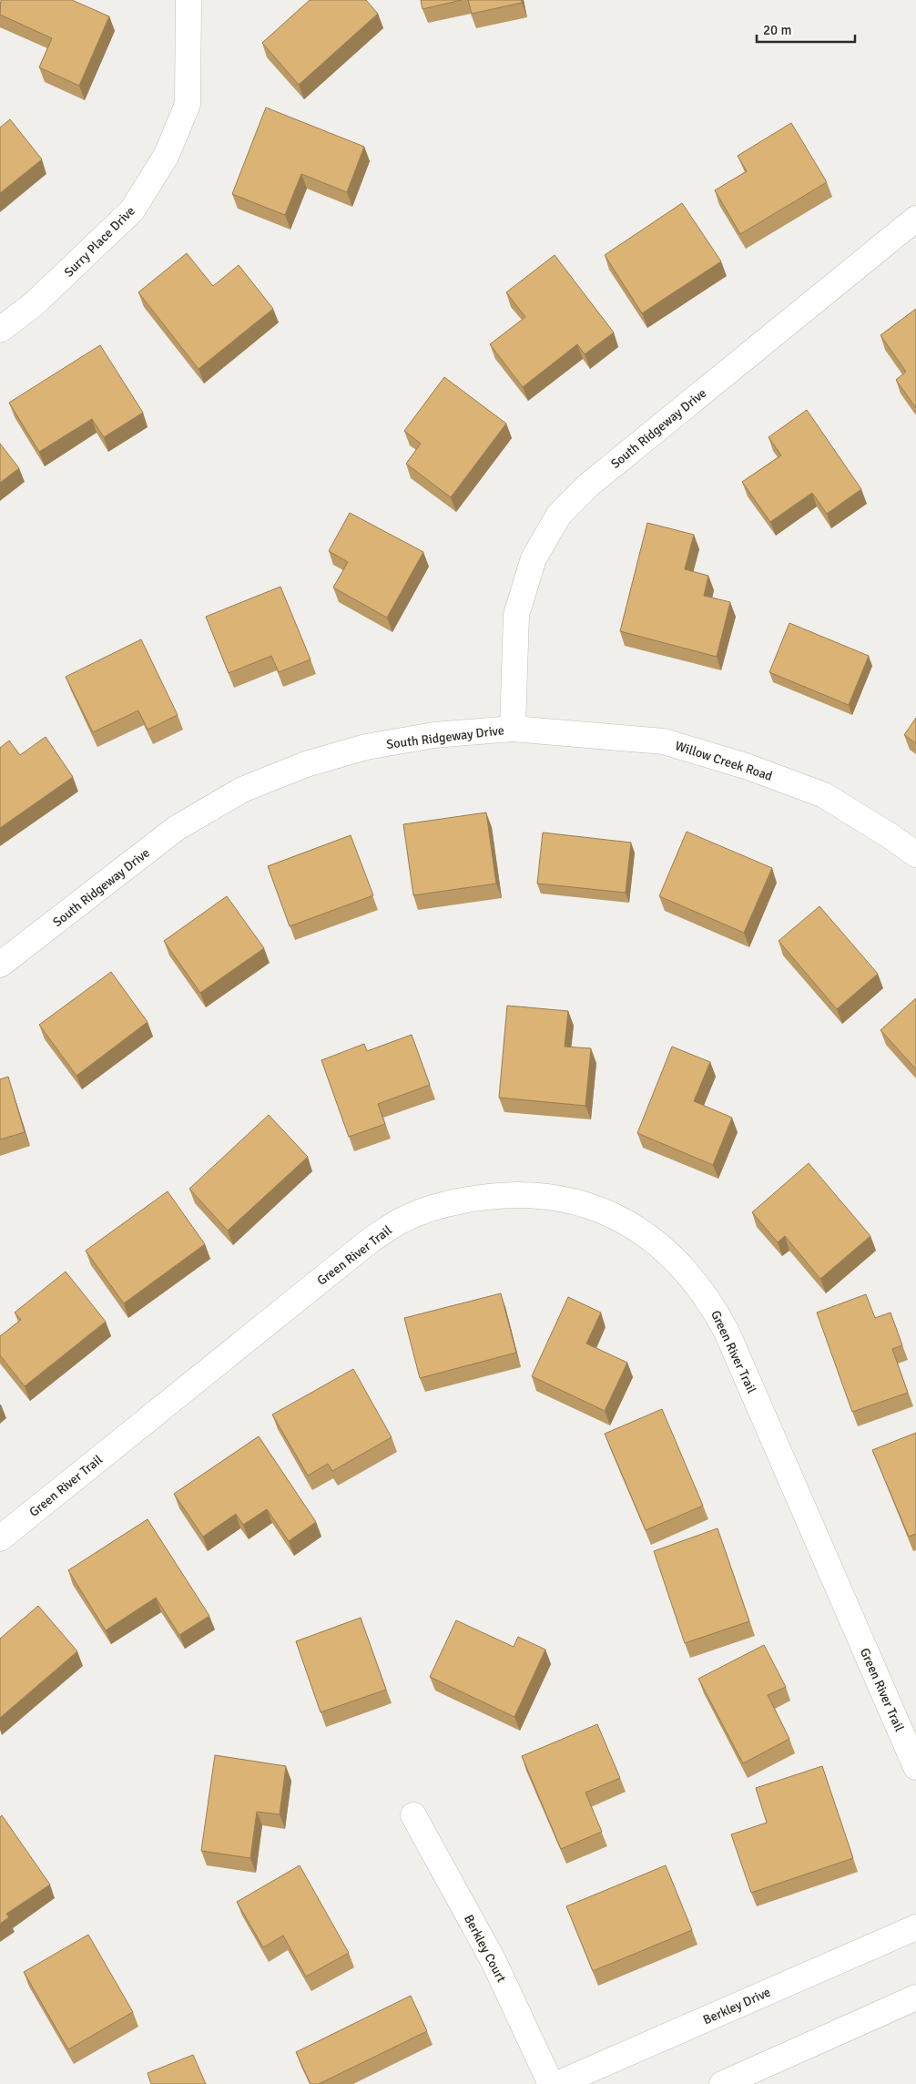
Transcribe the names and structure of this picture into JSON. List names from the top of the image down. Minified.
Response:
{"streets":{"street":["Surry Place Drive","South Ridgeway Drive","Willow Creek Road","Green River Trail","Berkley Court","Berkley Drive"]},"crossings":[["South Ridgeway Drive","Willow Creek Road"]],"scale_bar":"20 m"}
